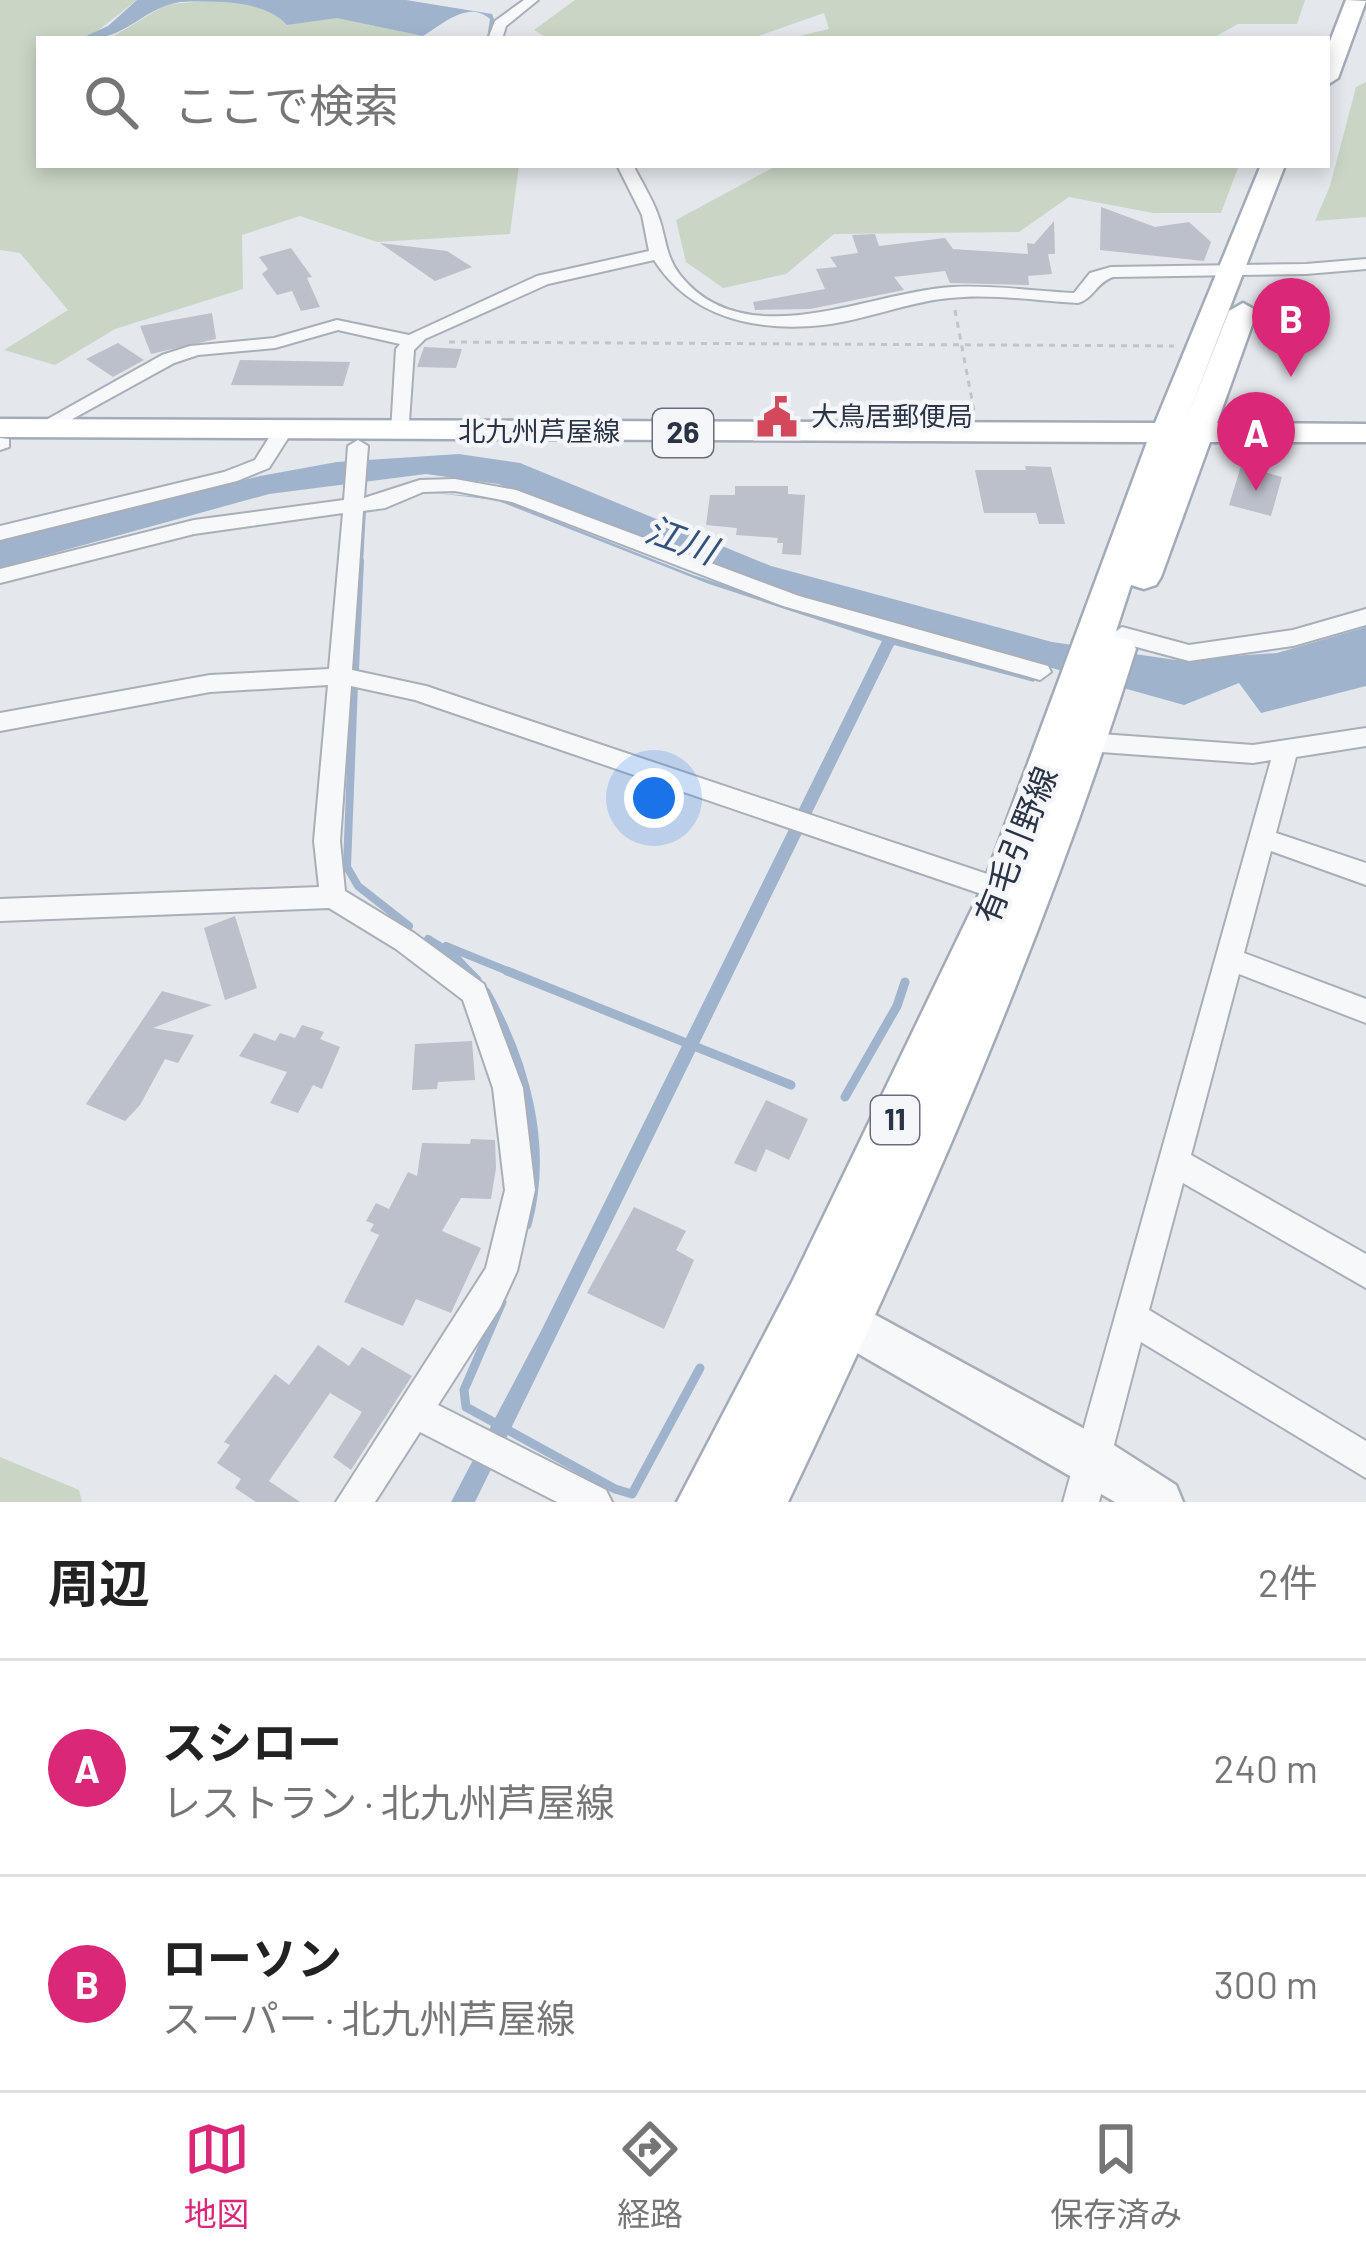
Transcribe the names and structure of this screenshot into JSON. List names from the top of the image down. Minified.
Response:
{"streets":{"main road":["北九州芦屋線","26","有毛引野線","11"]},"crossings":[["北九州芦屋線","有毛引野線"]],"water":["江川"],"places":{"public building":["大鳥居郵便局"]},"page":{"search":"ここで検索","pins":["B","A"],"heading":["周辺","2件"],"list":[{"mark":"A","name":"スシロー","note":"レストラン · 北九州芦屋線","value":"240 m"},{"mark":"B","name":"ローソン","note":"スーパー · 北九州芦屋線","value":"300 m"}],"nav":["地図","経路","保存済み"]}}
